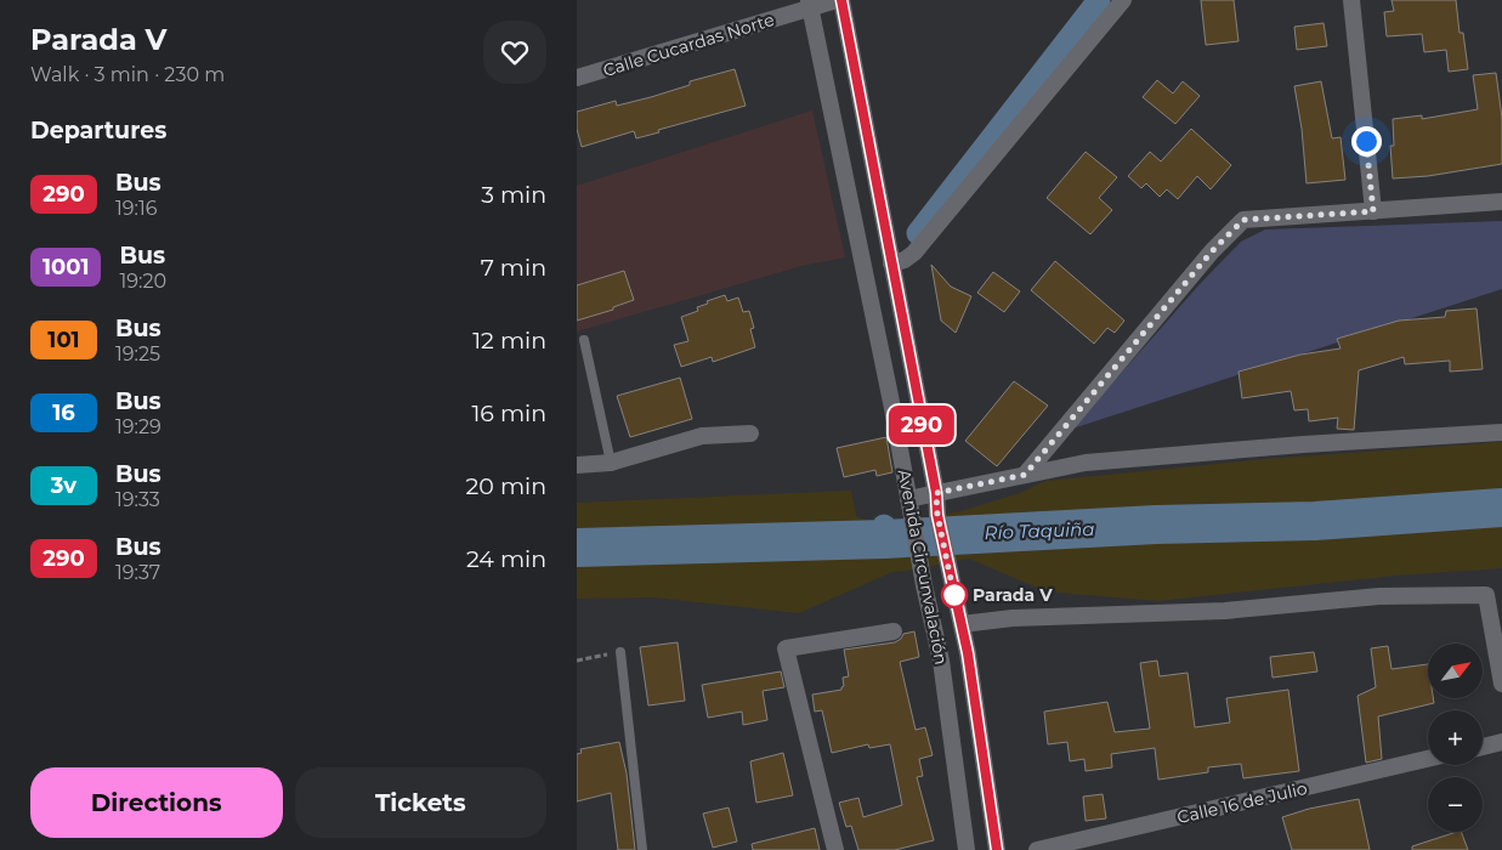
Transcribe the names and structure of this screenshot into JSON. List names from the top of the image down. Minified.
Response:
{"streets":{"street":["Calle Cucardas Norte","Avenida Circunvalación","Calle 16 de Julio"]},"crossings":[["Calle Cucardas Norte","Avenida Circunvalación"]],"water":["Río Taquiña"],"places":["Parada V"],"lines":["bus line 290"],"north":"top right","page":{"heading":[["Parada V","Walk · 3 min · 230 m"],"Departures"],"on_map":"290","list":[{"mark":"290","name":"Bus","note":"19:16","value":"3 min"},{"mark":"1001","name":"Bus","note":"19:20","value":"7 min"},{"mark":"101","name":"Bus","note":"19:25","value":"12 min"},{"mark":"16","name":"Bus","note":"19:29","value":"16 min"},{"mark":"3v","name":"Bus","note":"19:33","value":"20 min"},{"mark":"290","name":"Bus","note":"19:37","value":"24 min"}],"map_buttons":["+","−"],"buttons":["Directions","Tickets"]}}
